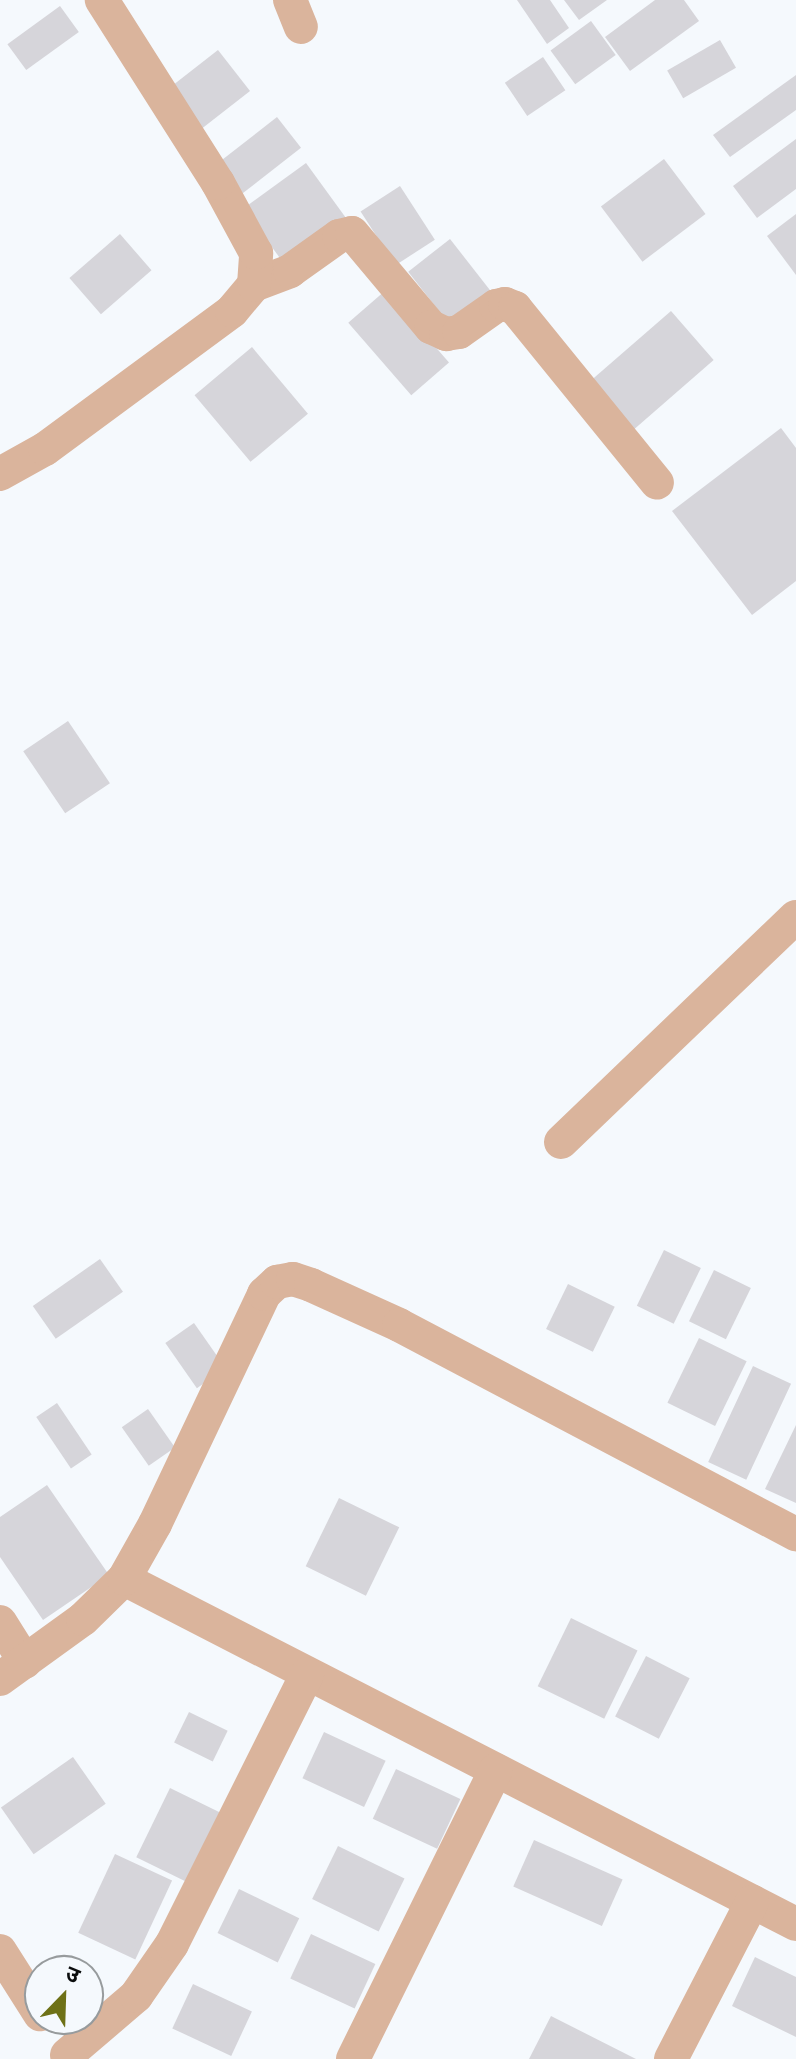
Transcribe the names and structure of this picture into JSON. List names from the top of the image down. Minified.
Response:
{"north":"top right"}
